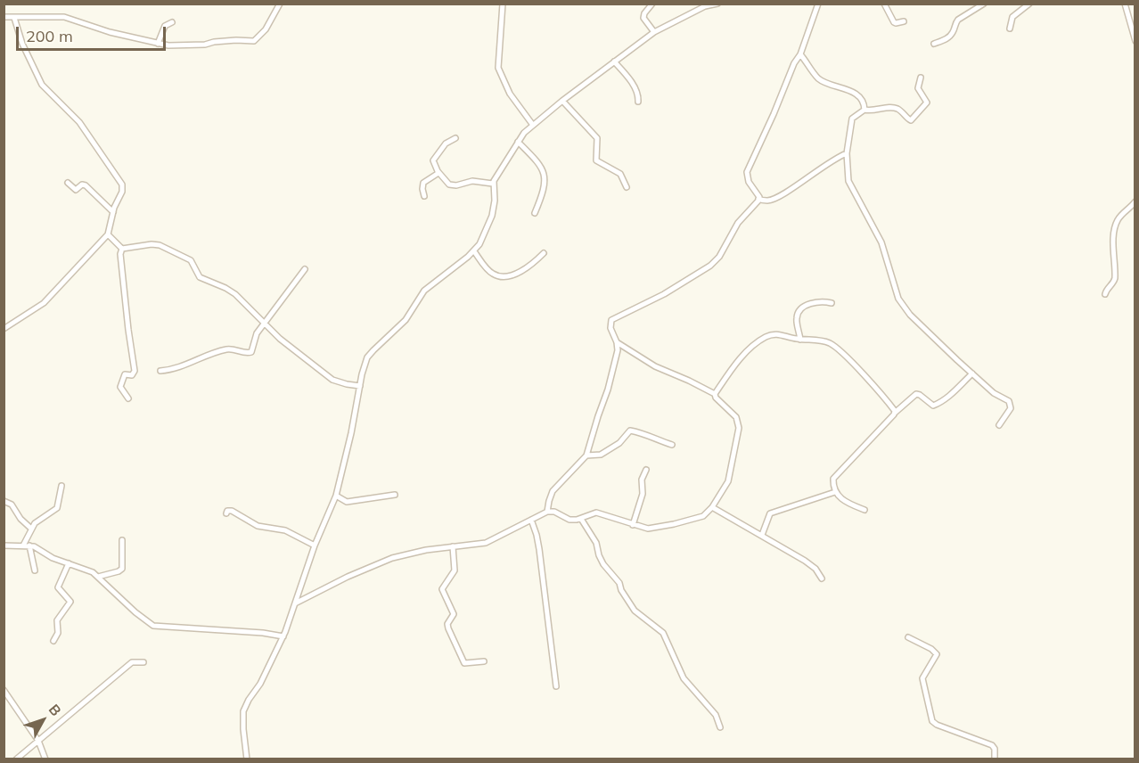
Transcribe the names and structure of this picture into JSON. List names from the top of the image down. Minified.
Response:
{"scale_bar":"200 m","north":"top right"}
